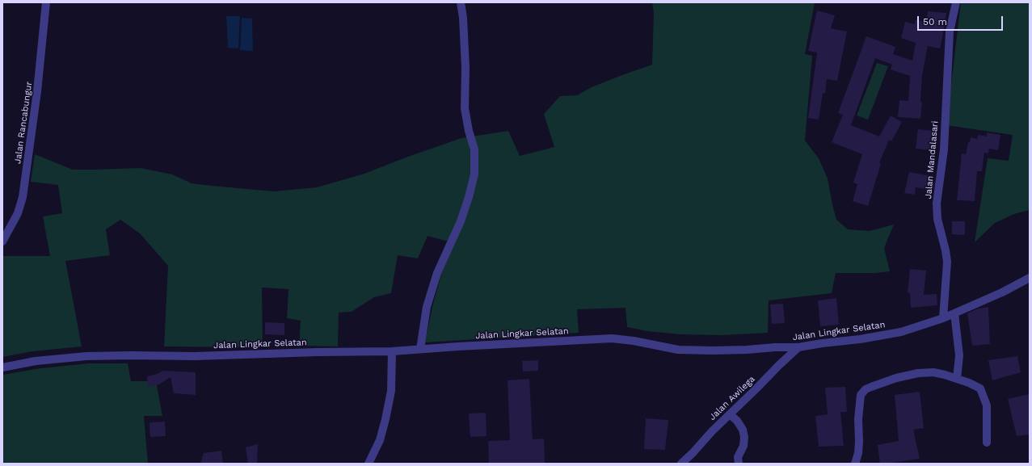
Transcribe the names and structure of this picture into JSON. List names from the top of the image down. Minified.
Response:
{"streets":{"street":["Jalan Rancabungur","Jalan Mandalasari","Jalan Lingkar Selatan","Jalan Awilega"]},"crossings":[["Jalan Mandalasari","Jalan Lingkar Selatan"],["Jalan Lingkar Selatan","Jalan Awilega"]],"scale_bar":"50 m"}
